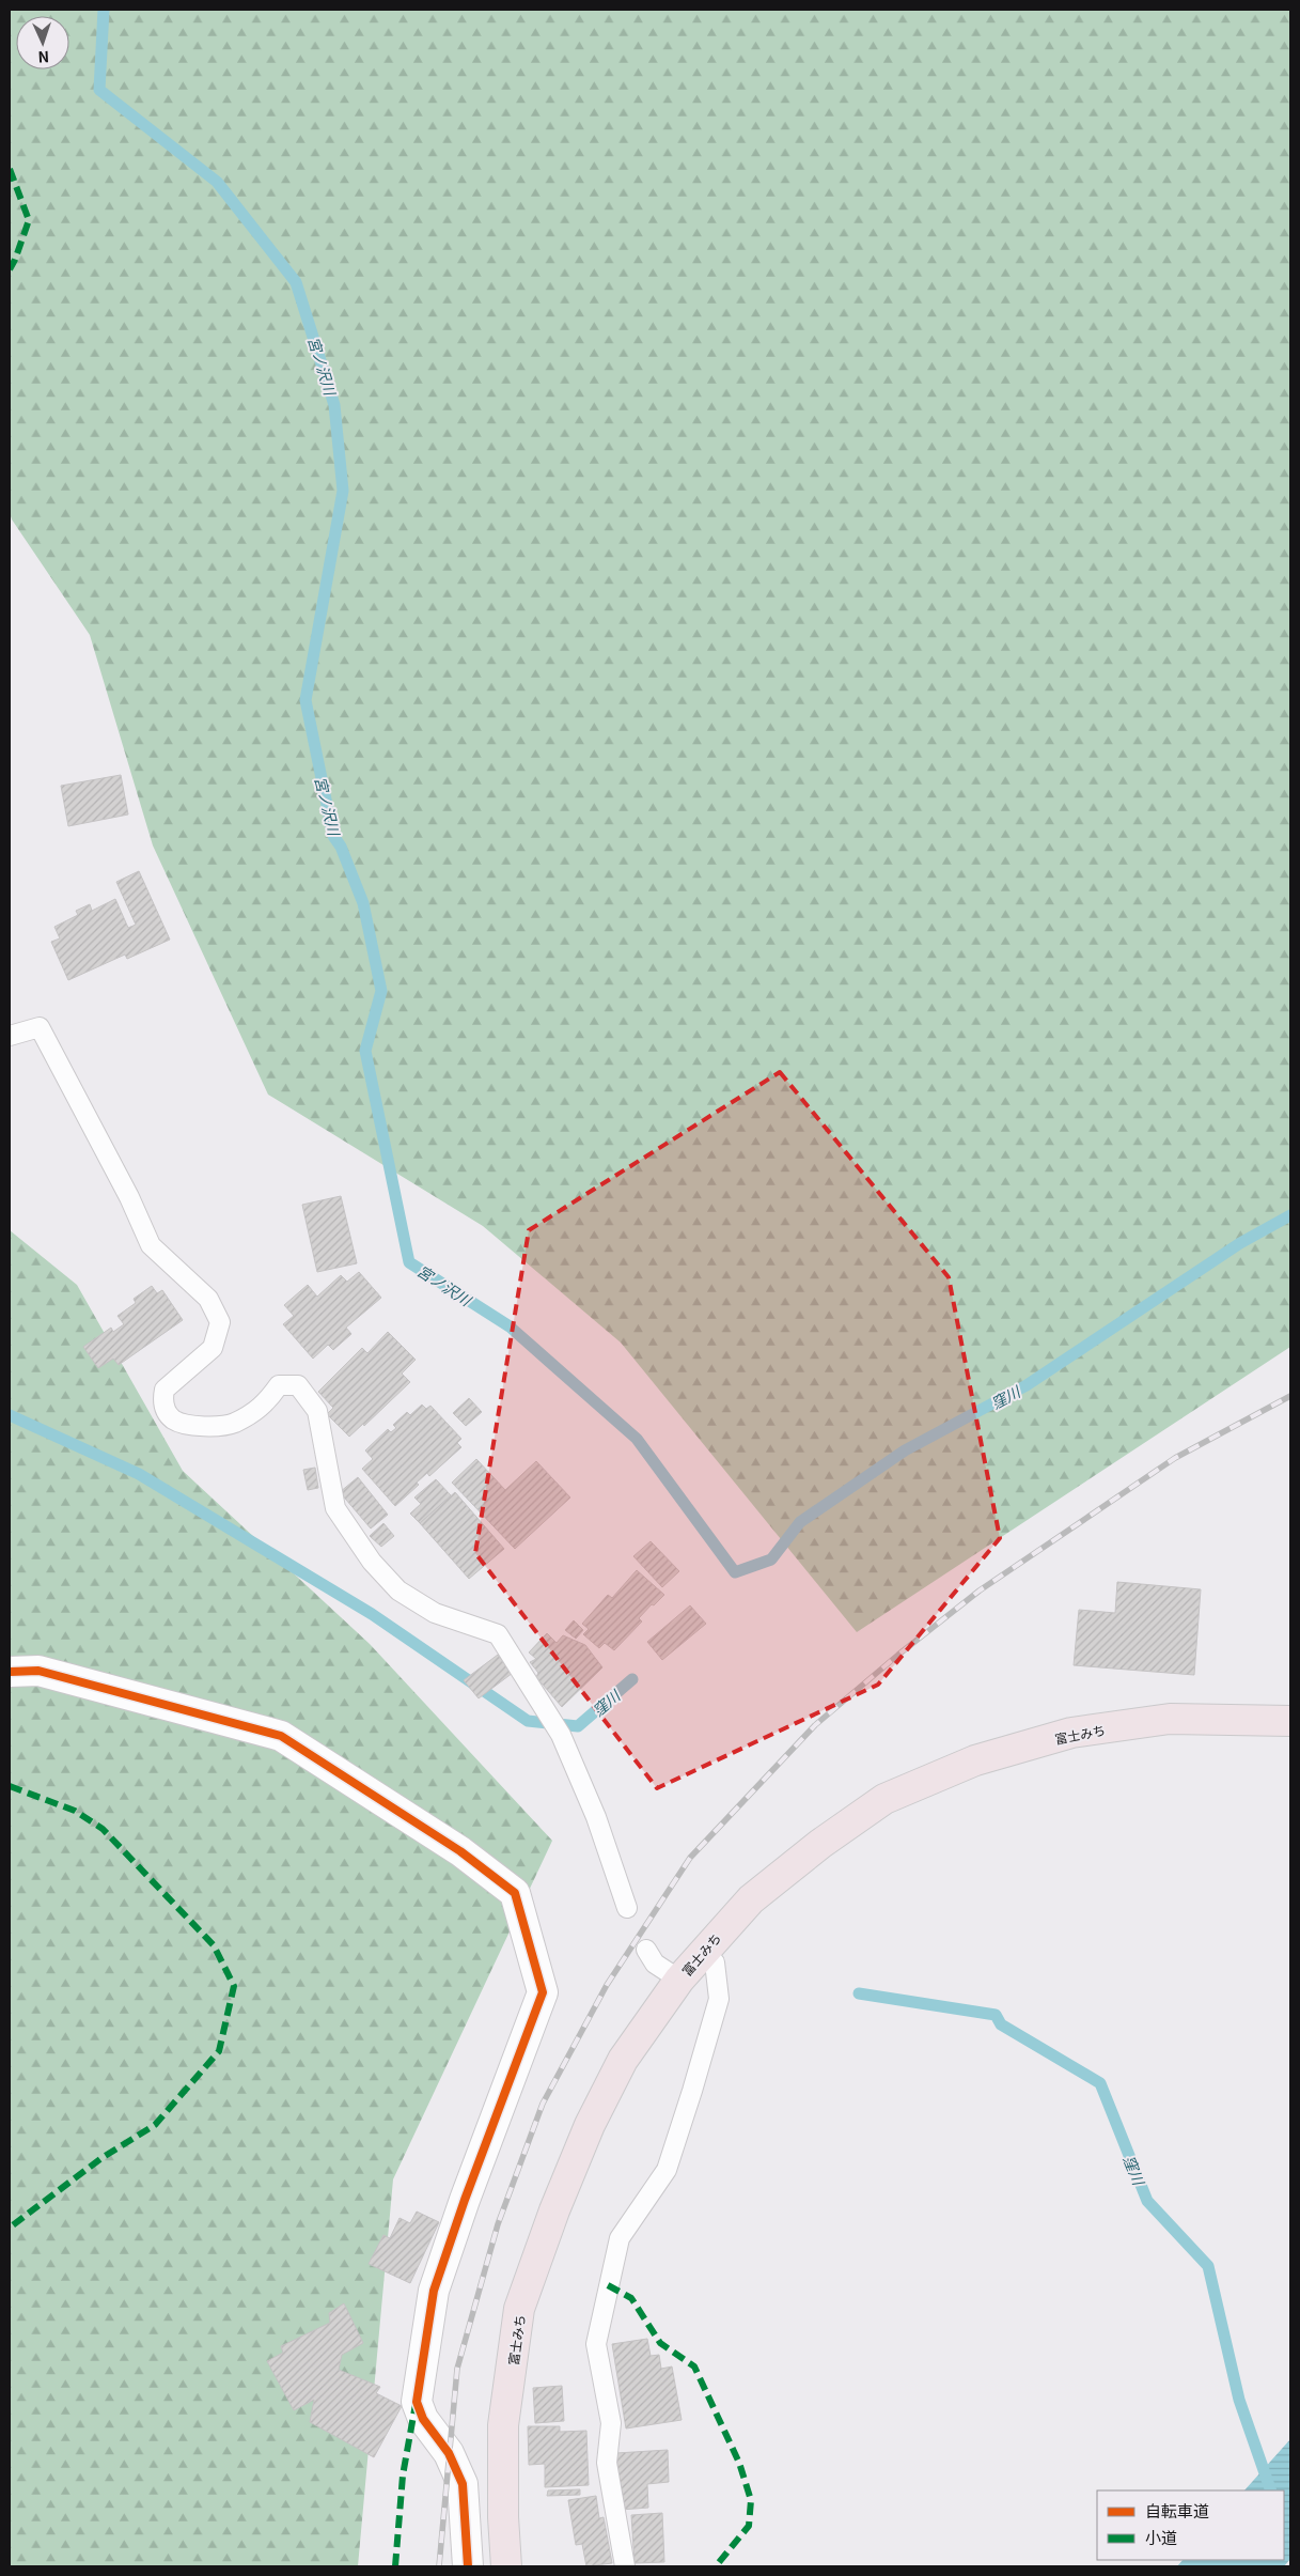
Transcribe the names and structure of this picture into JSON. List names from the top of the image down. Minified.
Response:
{"streets":{"highway":["富士みち"]},"water":["宮ノ沢川","窪川"],"legend":["自転車道","小道"],"north":"bottom"}
